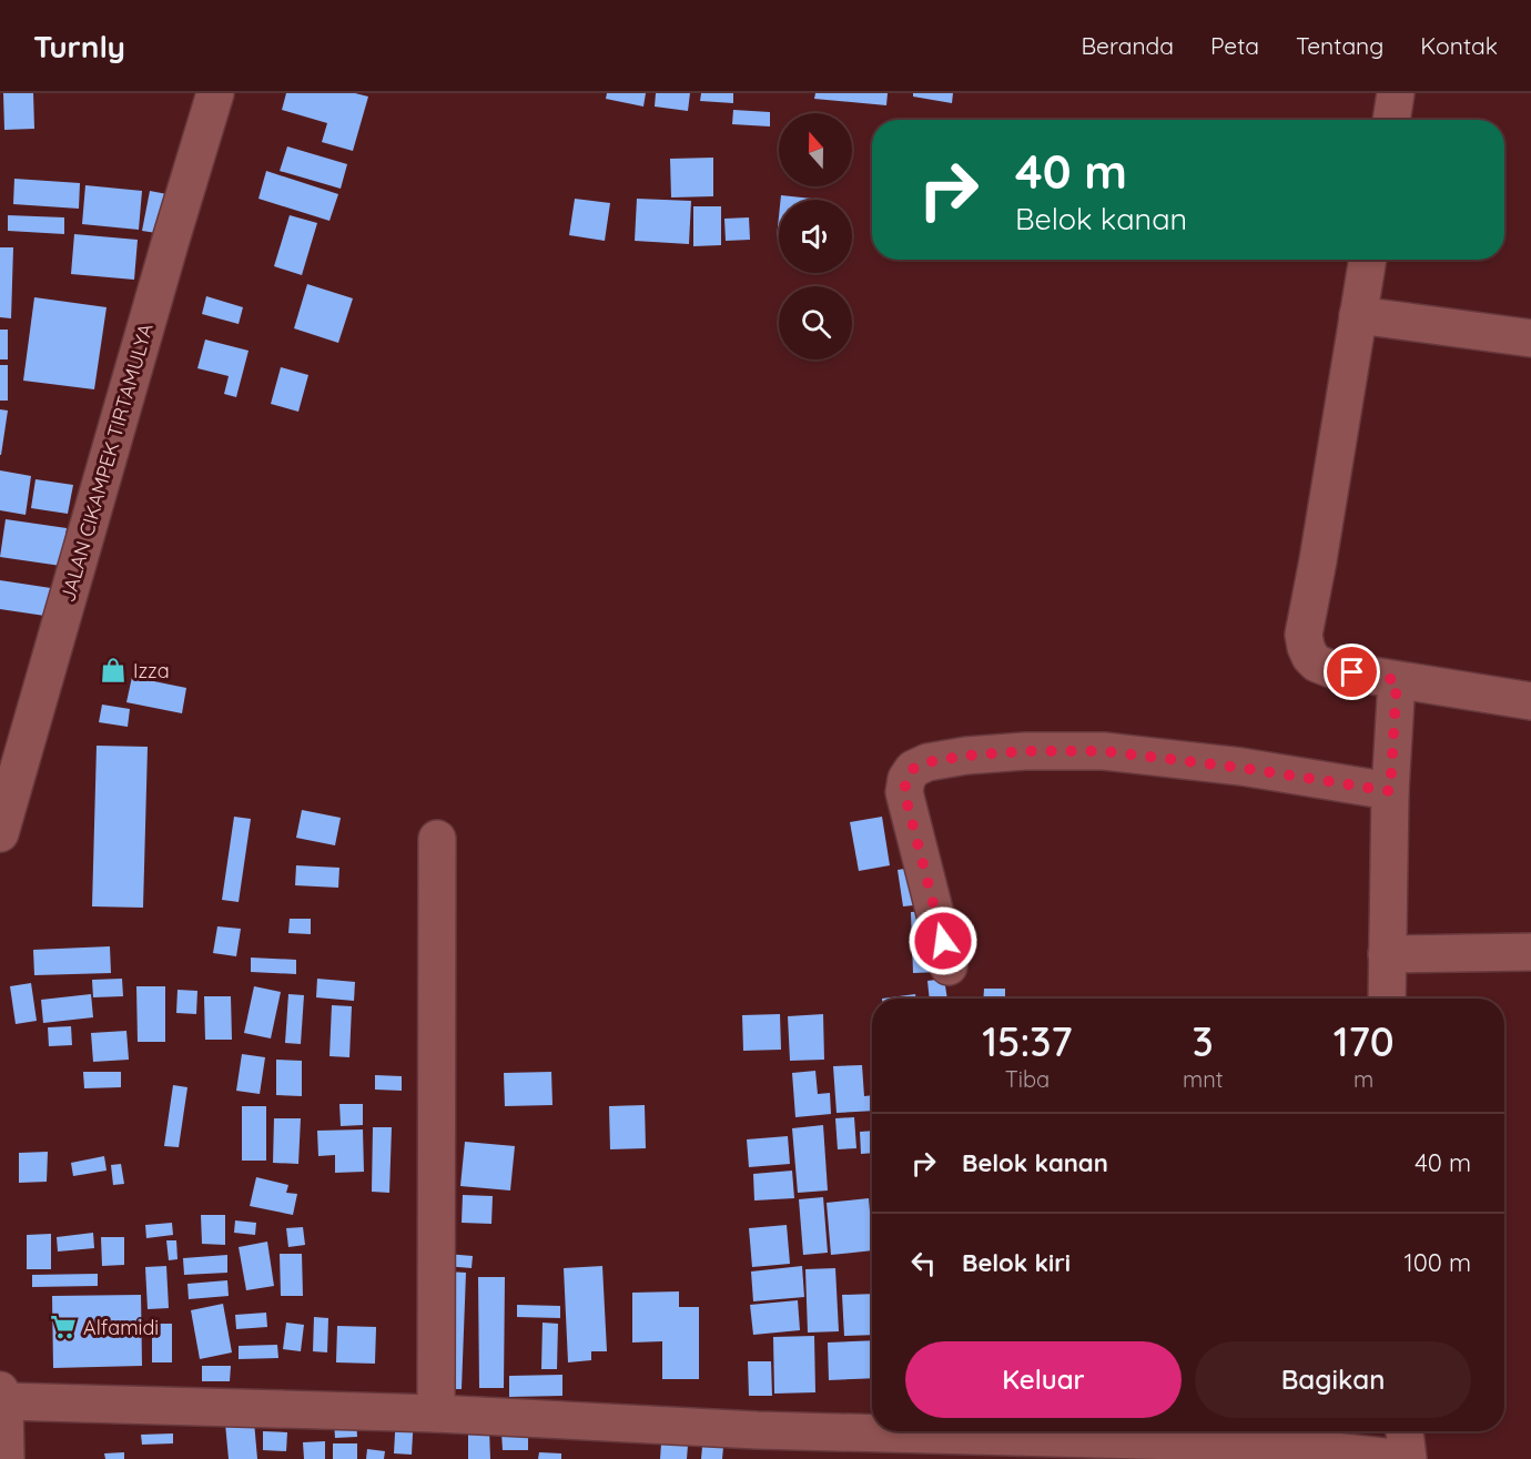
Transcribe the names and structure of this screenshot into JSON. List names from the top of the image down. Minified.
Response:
{"streets":{"street":["JALAN CIKAMPEK TIRTAMULYA"]},"places":{"shop":["Izza"],"supermarket":["Alfamidi"]},"north":"top","page":{"header":"Turnly","nav":["Beranda","Peta","Tentang","Kontak"],"turn":["40 m","Belok kanan"],"eta":["15:37","Tiba","3","mnt","170","m"],"list":[{"name":"Belok kanan","value":"40 m"},{"name":"Belok kiri","value":"100 m"}],"buttons":["Keluar","Bagikan"]}}
